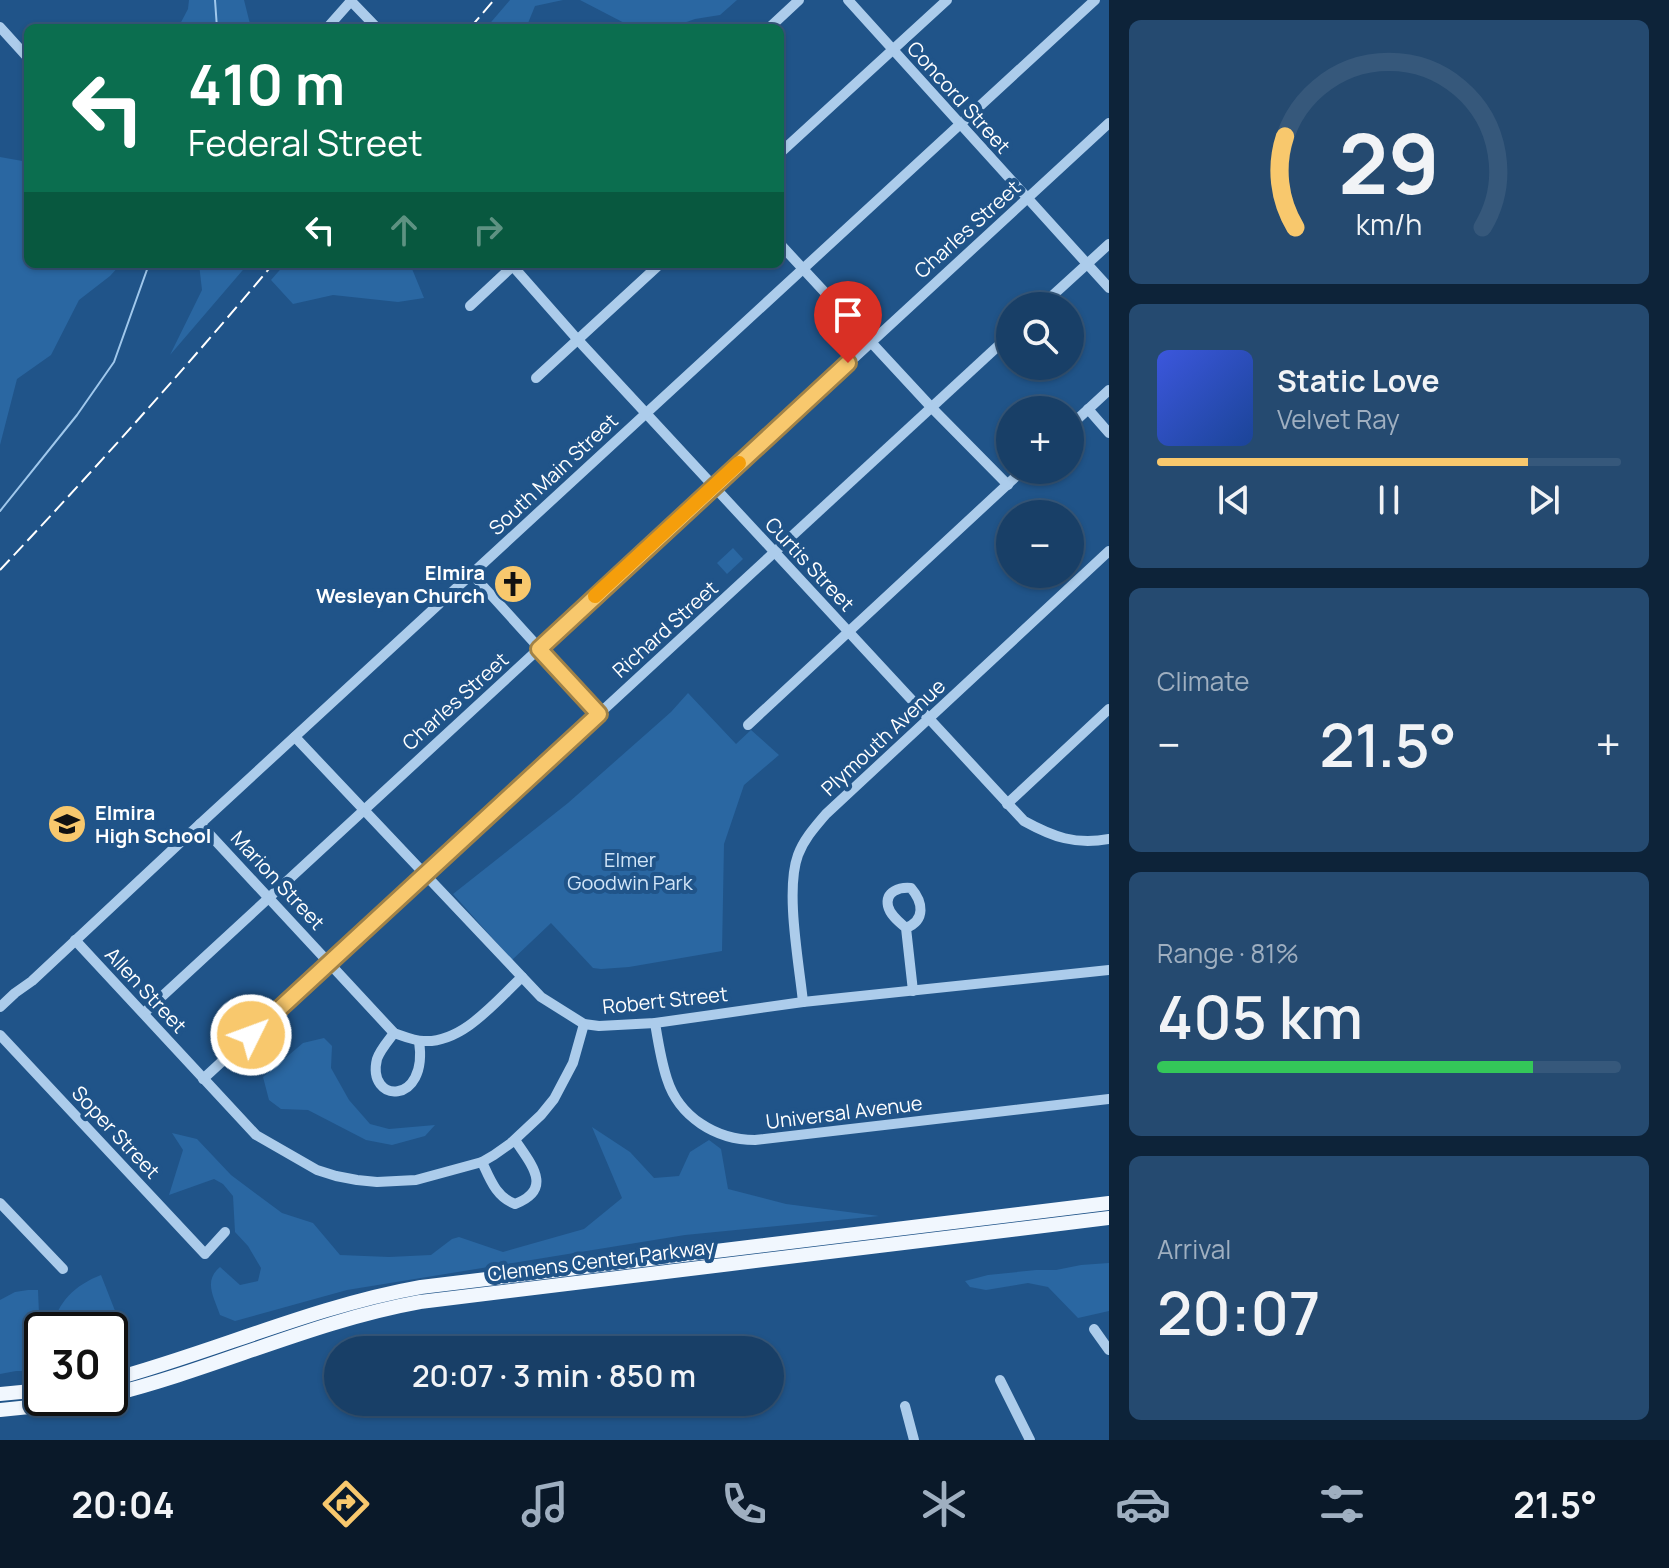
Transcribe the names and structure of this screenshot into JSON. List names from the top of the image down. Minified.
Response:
{"streets":{"main road":["Clemens Center Parkway"],"street":["Concord Street","Charles Street","South Main Street","Curtis Street","Richard Street","Plymouth Avenue","Marion Street","Allen Street","Robert Street","Universal Avenue","Soper Street"]},"crossings":[["Concord Street","Charles Street"],["Concord Street","South Main Street"],["Charles Street","Curtis Street"],["Charles Street","Marion Street"],["Charles Street","Allen Street"],["Charles Street","Robert Street"],["South Main Street","Curtis Street"],["South Main Street","Marion Street"],["South Main Street","Allen Street"],["South Main Street","Robert Street"],["Curtis Street","Richard Street"],["Curtis Street","Plymouth Avenue"],["Richard Street","Marion Street"],["Richard Street","Allen Street"],["Richard Street","Robert Street"],["Plymouth Avenue","Robert Street"],["Allen Street","Robert Street"],["Robert Street","Universal Avenue"]],"parks":["Elmer Goodwin Park"],"places":{"church":["Elmira Wesleyan Church"],"school or university":["Elmira High School"]},"page":{"turn":["410 m","Federal Street"],"map_buttons":["+","−"],"song":["Static Love","Velvet Ray"],"tile":["Climate",["Range · 81%","405 km"],["Arrival","20:07"]],"heat":["−","21.5°","+"],"limit":"30","trip":"20:07 · 3 min · 850 m","tabs":["20:04","21.5°"],"gauge":["29","km/h"]}}
